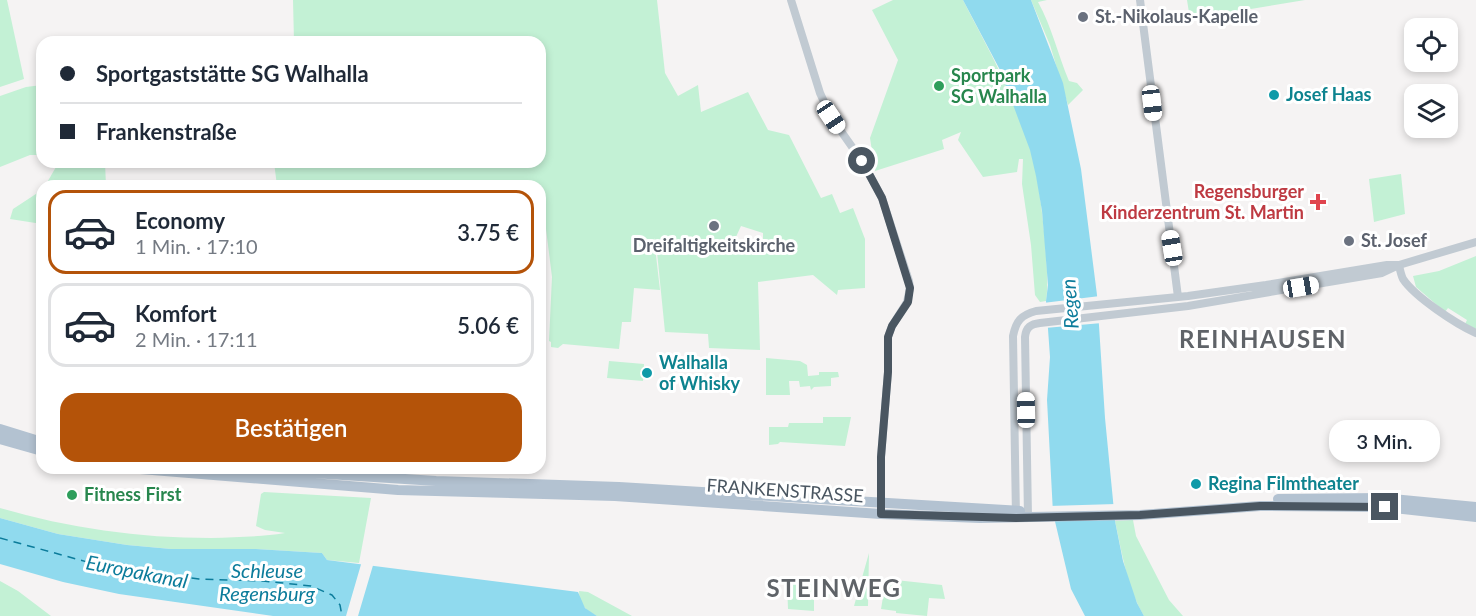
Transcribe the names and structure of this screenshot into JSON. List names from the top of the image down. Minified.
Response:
{"streets":{"main road":["FRANKENSTRASSE"]},"districts":["REINHAUSEN","STEINWEG"],"water":["Regen","Schleuse Regensburg","Europakanal"],"places":{"other":["St.-Nikolaus-Kapelle","Sportpark SG Walhalla","Josef Haas","Dreifaltigkeitskirche","St. Josef","Walhalla of Whisky","Regina Filmtheater","Fitness First"],"health":["Regensburger Kinderzentrum St. Martin"]},"page":{"banner":["Sportgaststätte SG Walhalla","Frankenstraße"],"list":[{"name":"Economy","note":"1 Min. · 17:10","value":"3.75 €"},{"name":"Komfort","note":"2 Min. · 17:11","value":"5.06 €"}],"buttons":"Bestätigen","bubble":"3 Min."}}
